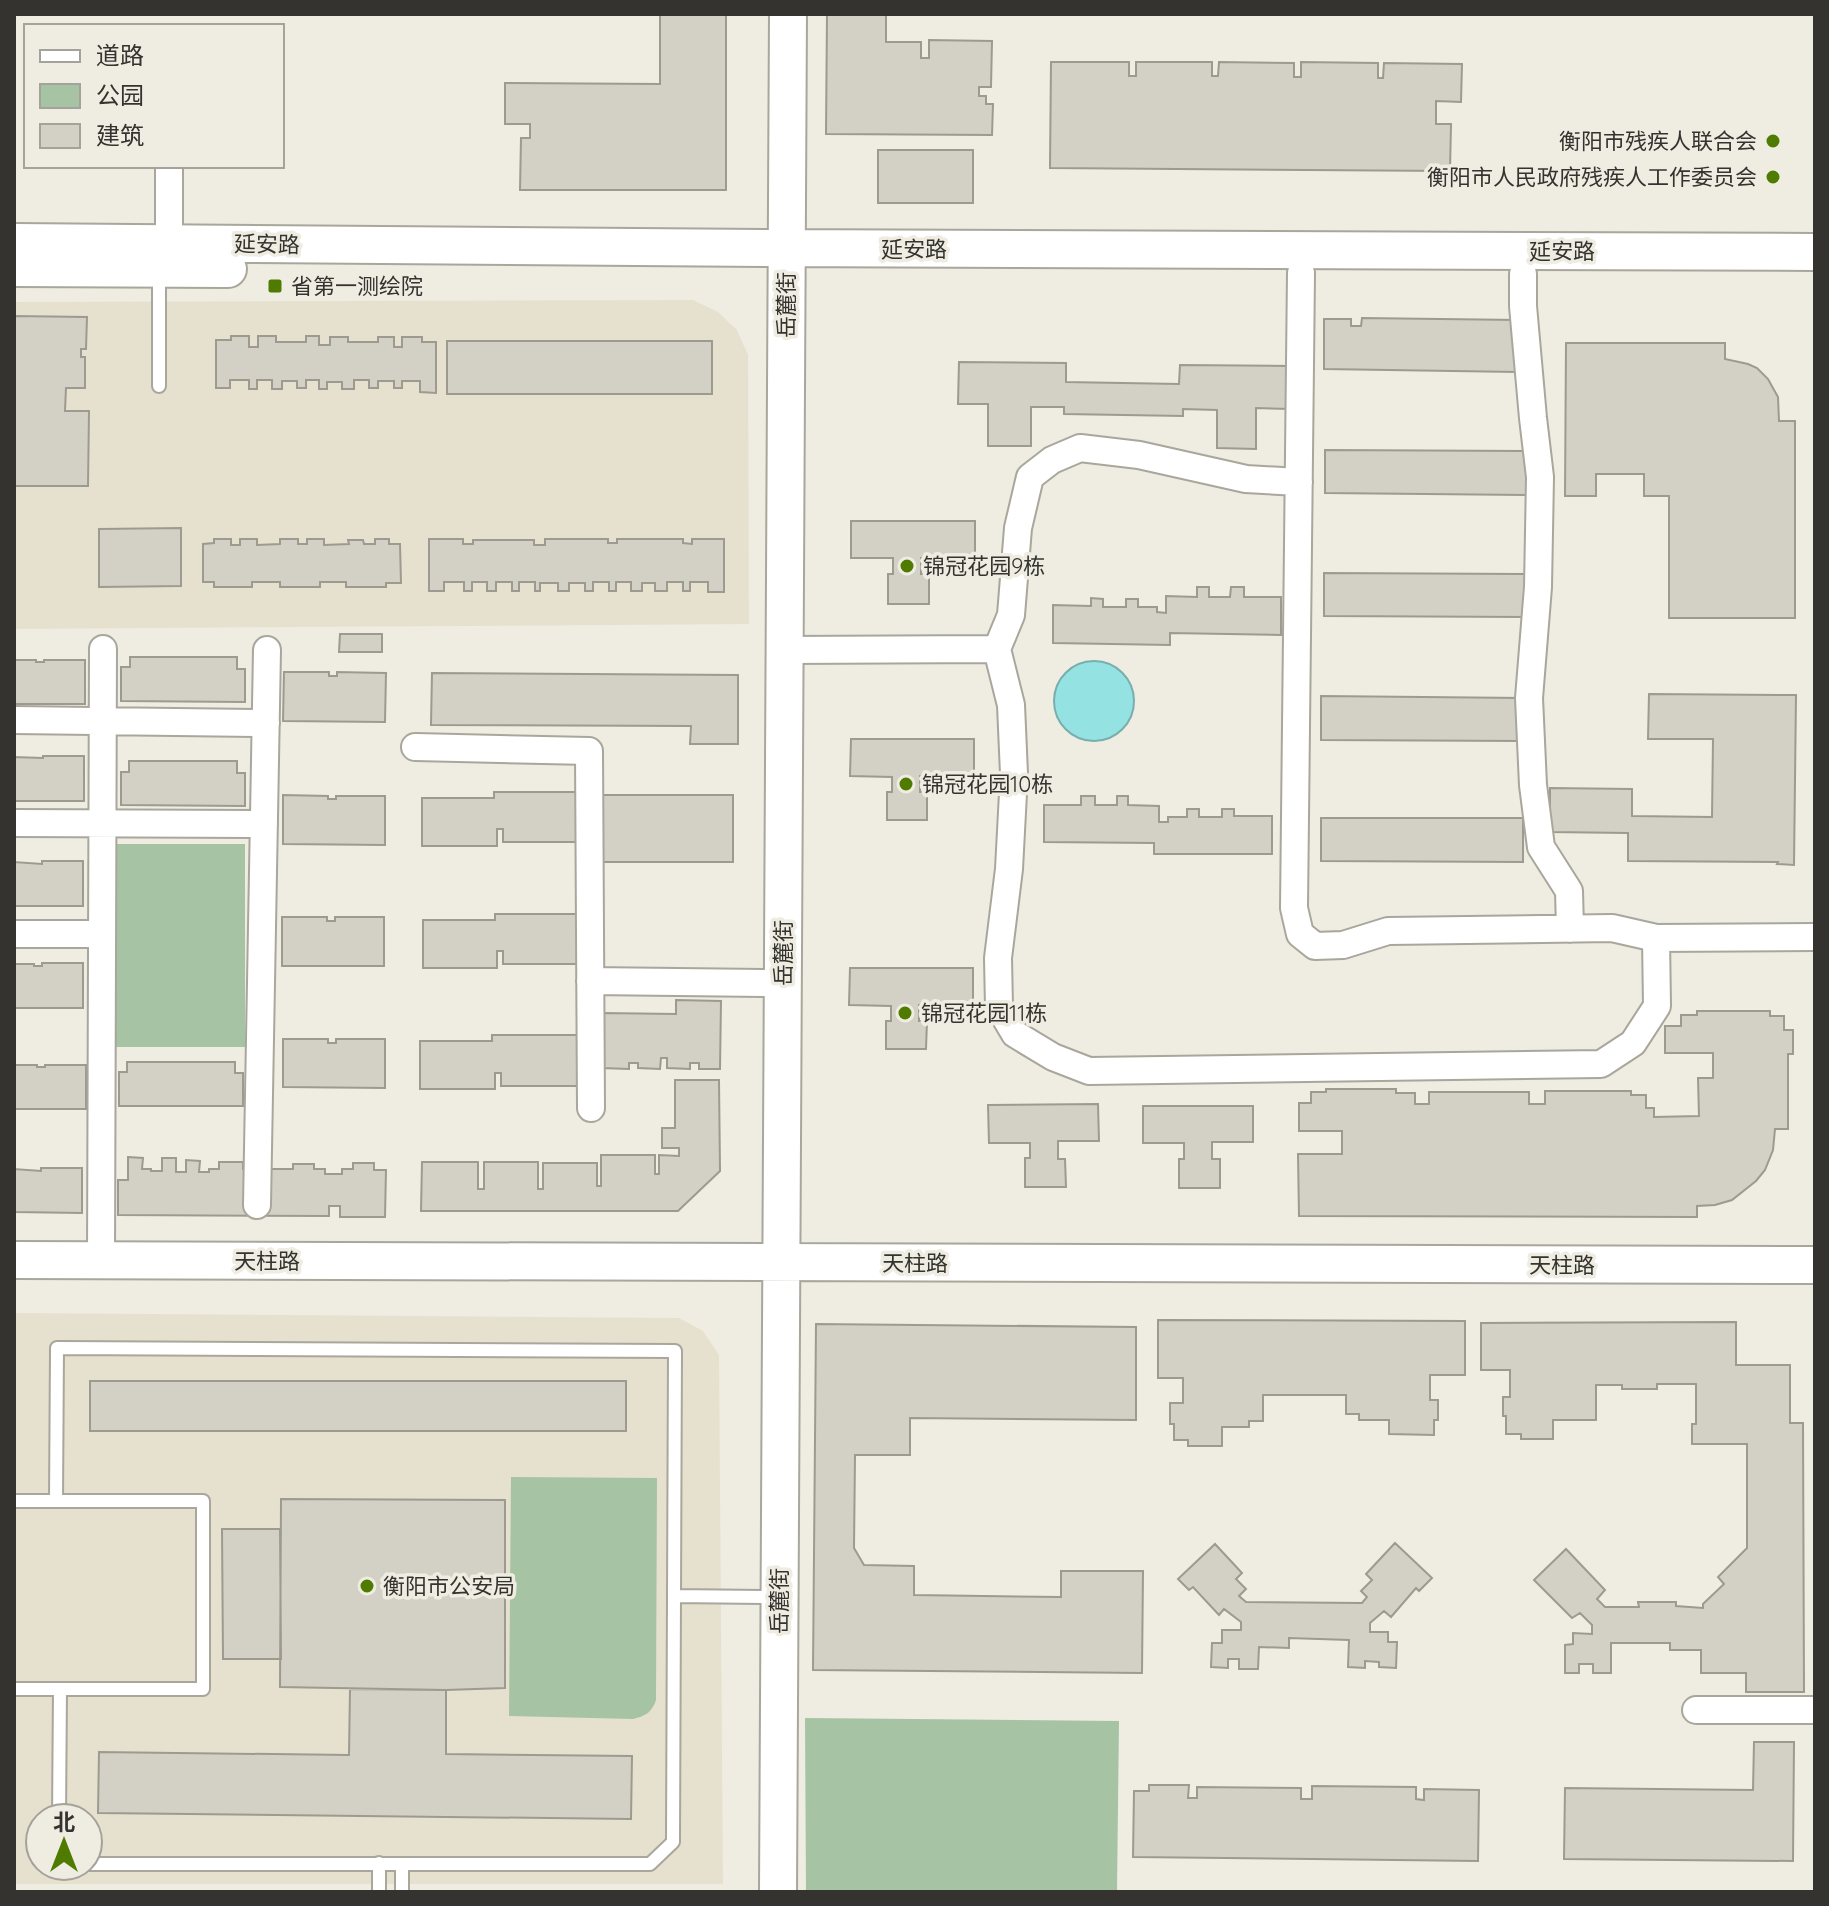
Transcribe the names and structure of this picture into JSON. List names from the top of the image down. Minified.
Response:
{"streets":{"street":["延安路","岳麓街","天柱路"]},"crossings":[["延安路","岳麓街"],["岳麓街","天柱路"]],"places":{"other":["衡阳市残疾人联合会","衡阳市人民政府残疾人工作委员会","锦冠花园9栋","锦冠花园10栋","锦冠花园11栋","衡阳市公安局"],"transit":["省第一测绘院"]},"legend":["道路","公园","建筑"],"north":"top"}
